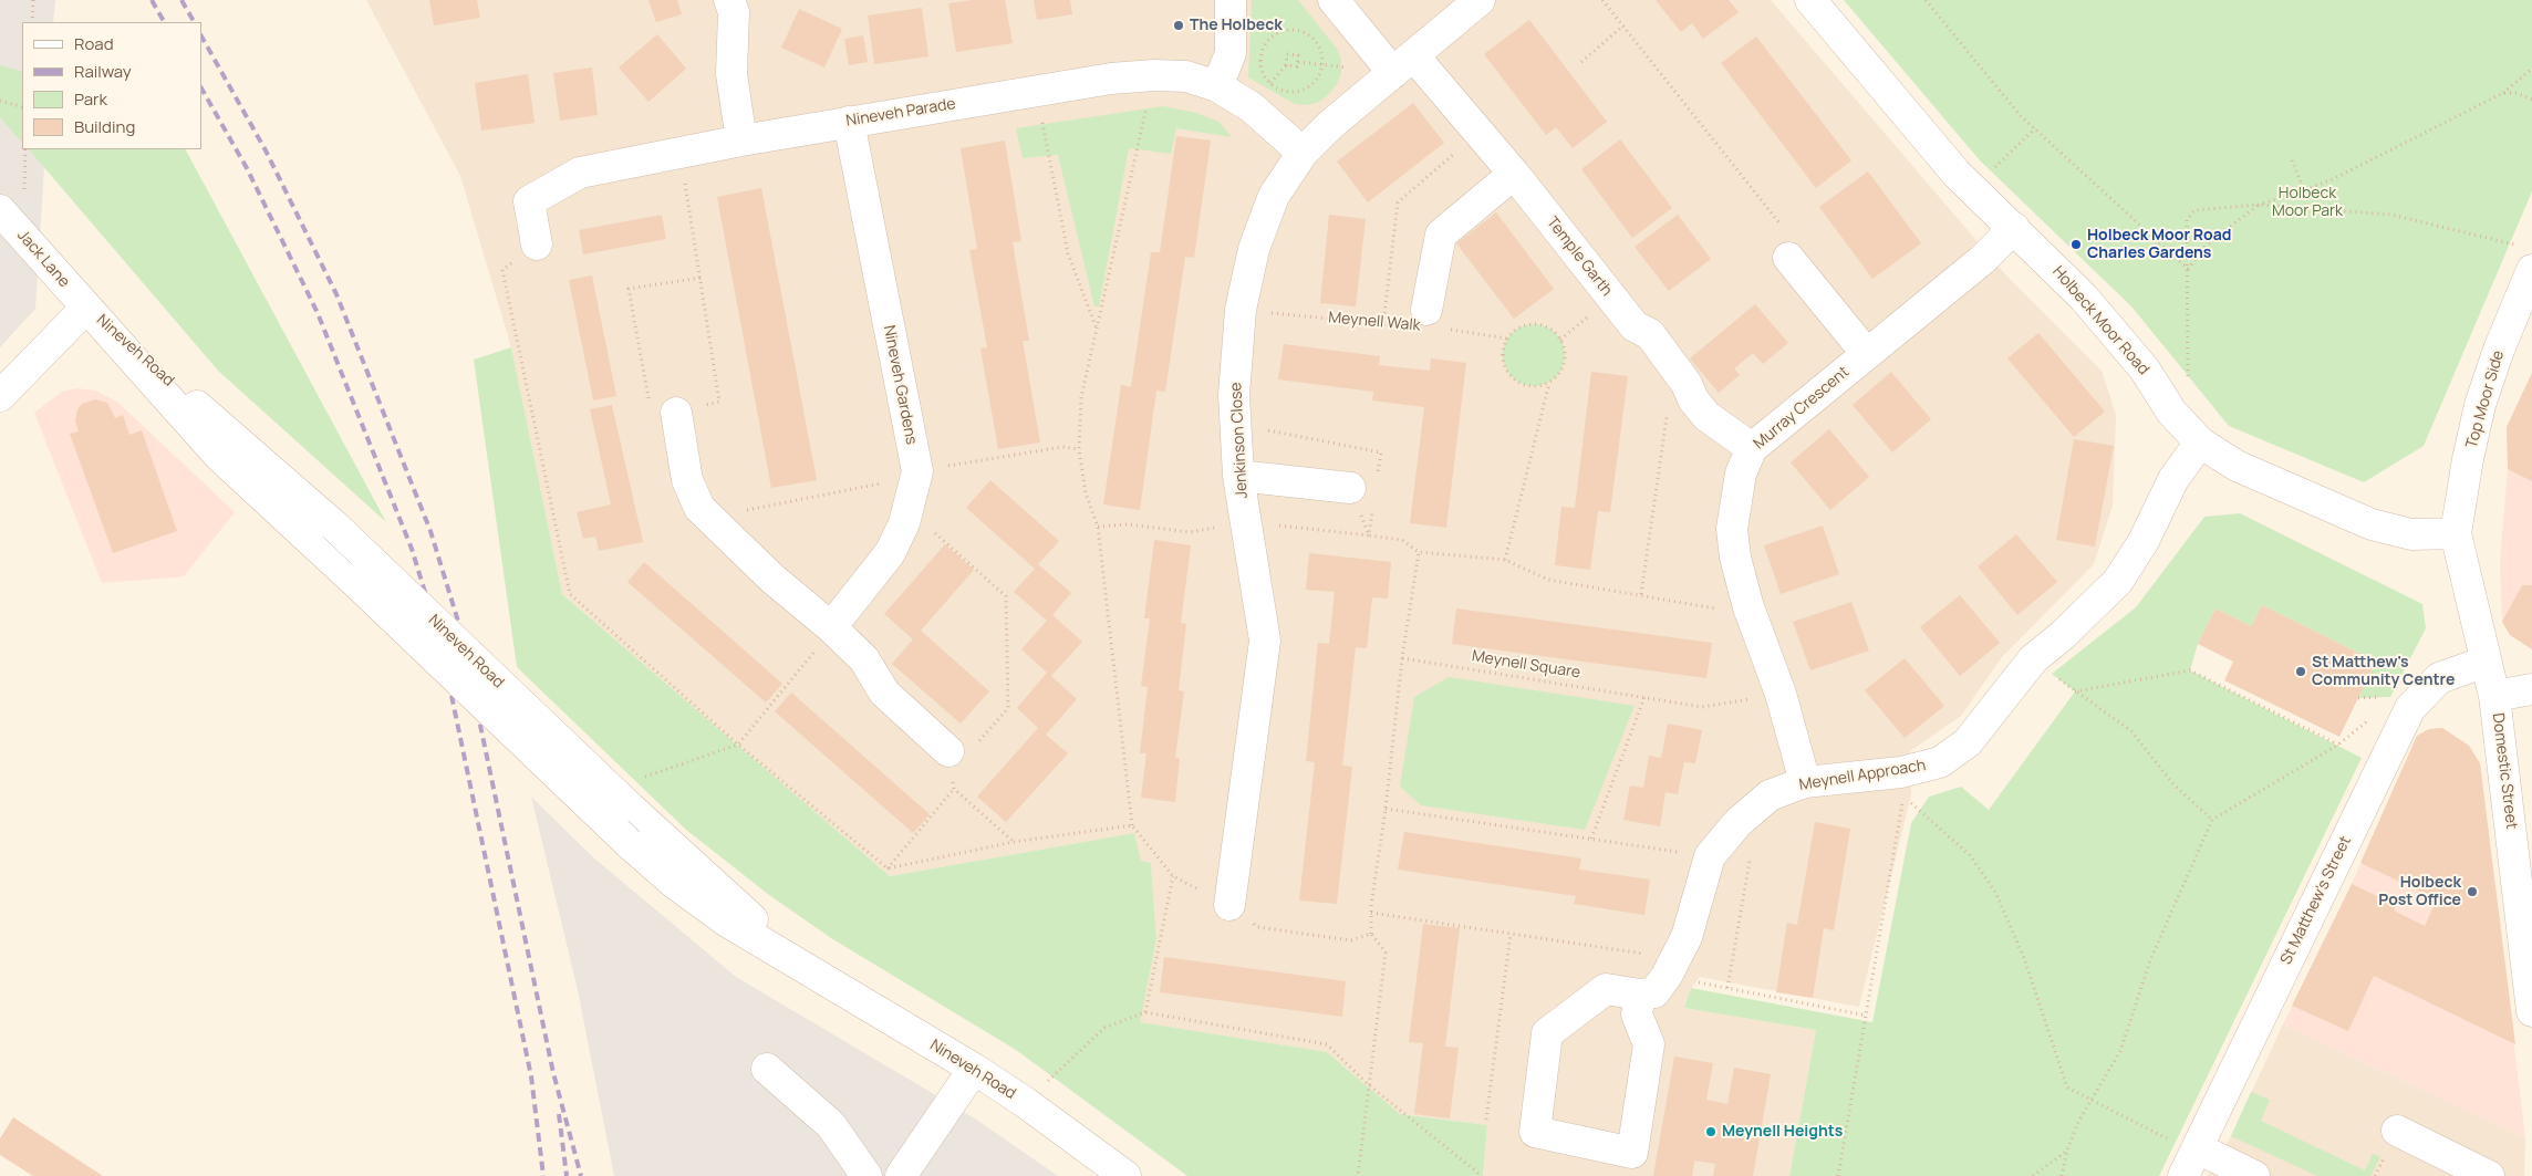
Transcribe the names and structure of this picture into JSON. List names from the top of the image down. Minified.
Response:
{"streets":{"street":["Nineveh Parade","Temple Garth","Jack Lane","Holbeck Moor Road","Nineveh Road","Nineveh Gardens","Top Moor Side","Murray Crescent","Jenkinson Close","Domestic Street","Meynell Approach","St Matthew's Street"],"path":["Meynell Walk","Meynell Square"]},"crossings":[["Nineveh Parade","Nineveh Gardens"],["Nineveh Parade","Jenkinson Close"],["Temple Garth","Murray Crescent"],["Temple Garth","Jenkinson Close"],["Jack Lane","Nineveh Road"],["Holbeck Moor Road","Top Moor Side"],["Holbeck Moor Road","Murray Crescent"],["Holbeck Moor Road","Domestic Street"],["Holbeck Moor Road","Meynell Approach"],["Meynell Walk","Jenkinson Close"],["Top Moor Side","Domestic Street"],["Murray Crescent","Meynell Square"],["Murray Crescent","Meynell Approach"],["Domestic Street","St Matthew's Street"]],"parks":["Holbeck Moor Park"],"places":["The Holbeck","Holbeck Moor Road Charles Gardens","St Matthew's Community Centre","Holbeck Post Office","Meynell Heights"],"legend":["Road","Railway","Park","Building"]}
